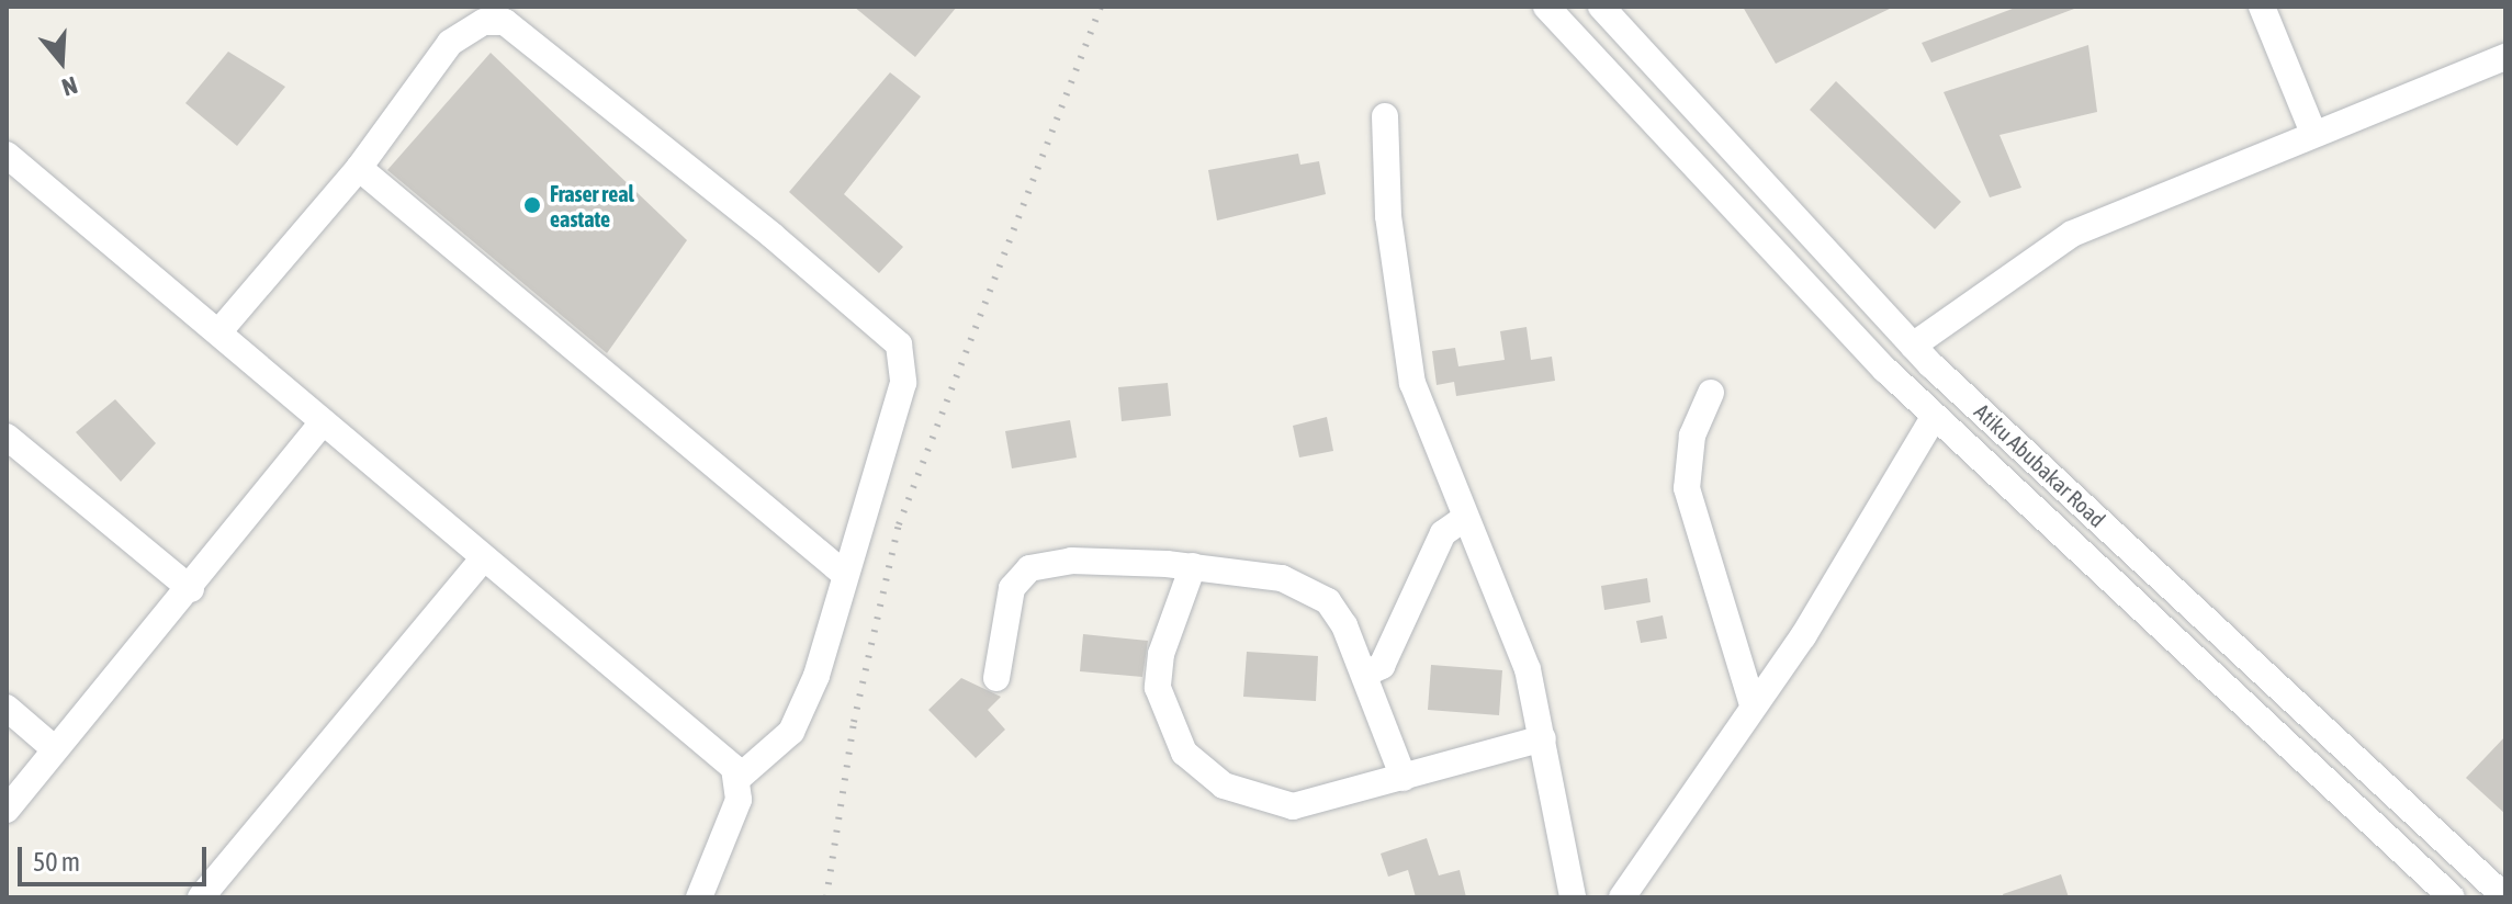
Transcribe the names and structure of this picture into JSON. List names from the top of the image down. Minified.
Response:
{"streets":{"street":["Atiku Abubakar Road"]},"places":["Fraser real eastate"],"scale_bar":"50 m","north":"bottom"}
